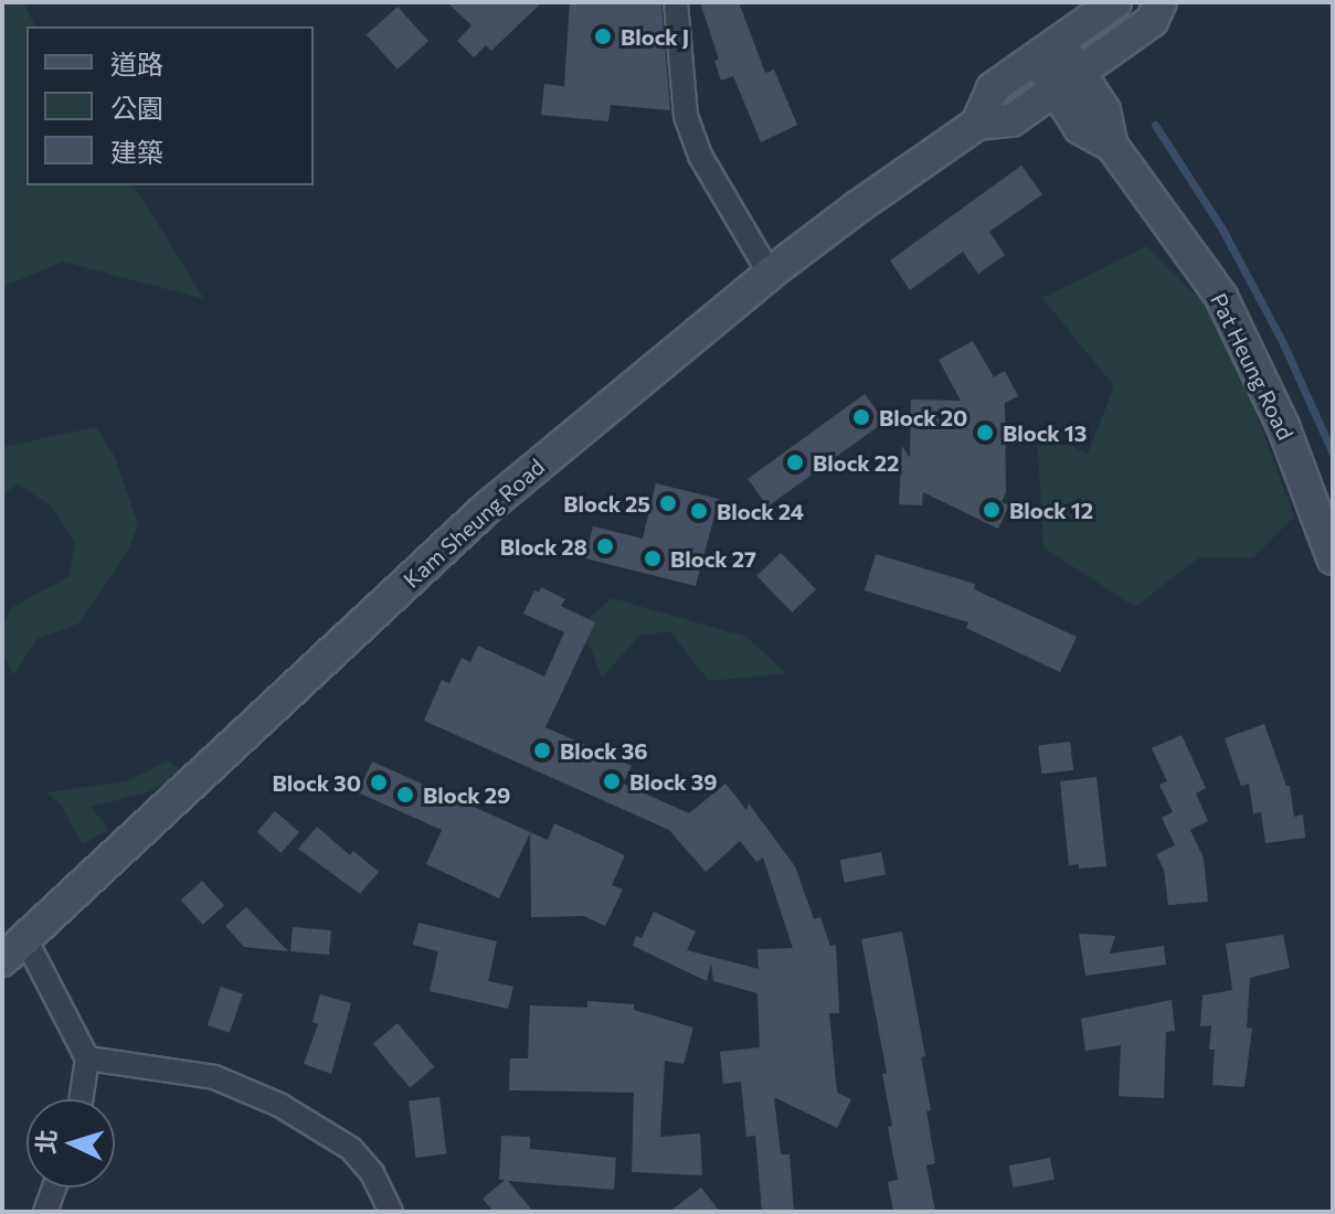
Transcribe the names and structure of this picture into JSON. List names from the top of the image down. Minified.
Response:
{"streets":{"main road":["Pat Heung Road","Kam Sheung Road"]},"crossings":[["Pat Heung Road","Kam Sheung Road"]],"places":["Block J","Block 20","Block 13","Block 22","Block 25","Block 12","Block 24","Block 28","Block 27","Block 36","Block 39","Block 30","Block 29"],"legend":["道路","公園","建築"],"north":"left"}
